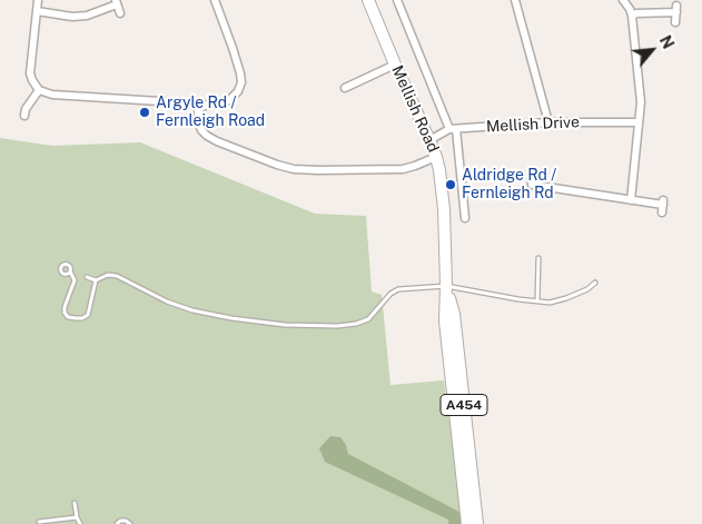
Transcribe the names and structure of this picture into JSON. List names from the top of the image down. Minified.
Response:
{"streets":{"main road":["Mellish Road","A454"],"street":["Mellish Drive"]},"crossings":[["Mellish Road","Mellish Drive"],["Mellish Road","A454"]],"places":["Argyle Rd / Fernleigh Road","Aldridge Rd / Fernleigh Rd"],"north":"top right"}
